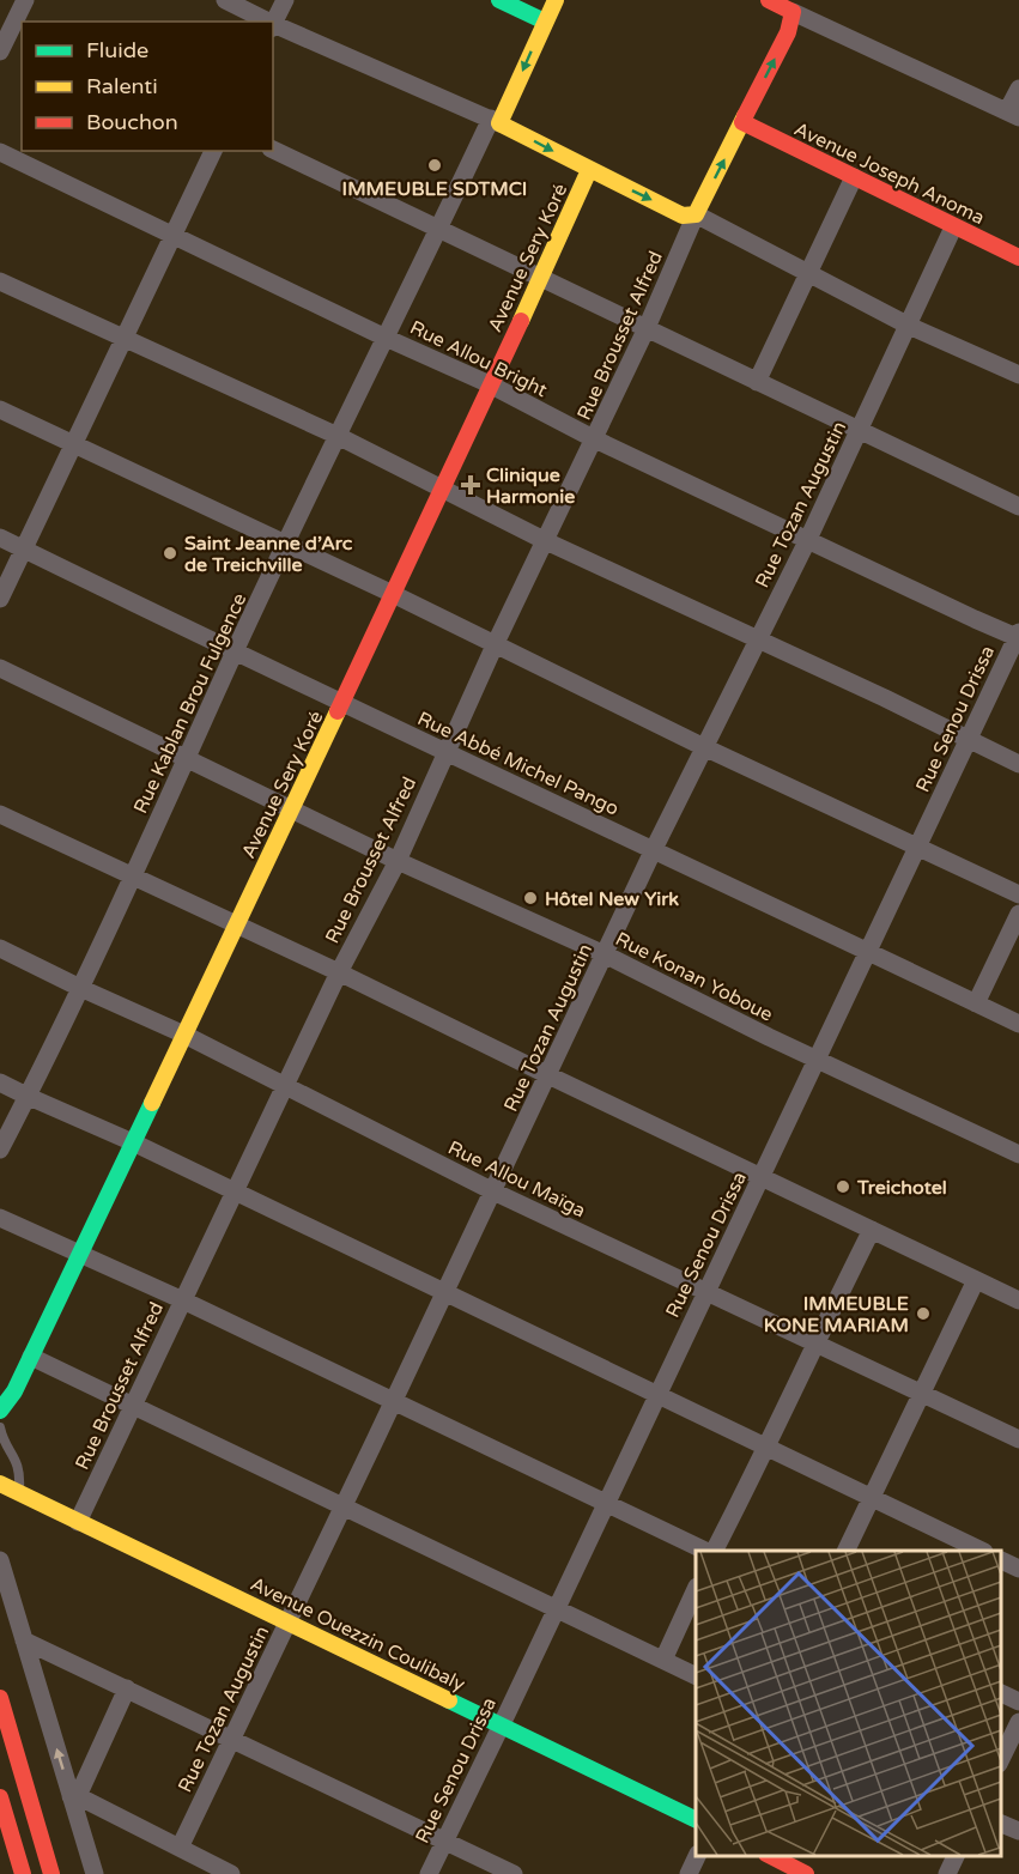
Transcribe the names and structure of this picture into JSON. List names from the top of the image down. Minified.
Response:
{"streets":{"street":["Avenue Joseph Anoma","Avenue Sery Koré","Rue Brousset Alfred","Rue Allou Bright","Rue Tozan Augustin","Rue Kablan Brou Fulgence","Rue Senou Drissa","Rue Abbé Michel Pango","Rue Konan Yoboue","Rue Allou Maïga","Avenue Ouezzin Coulibaly"]},"crossings":[["Avenue Joseph Anoma","Rue Tozan Augustin"],["Avenue Sery Koré","Rue Allou Bright"],["Avenue Sery Koré","Rue Abbé Michel Pango"],["Avenue Sery Koré","Rue Konan Yoboue"],["Avenue Sery Koré","Rue Allou Maïga"],["Rue Brousset Alfred","Rue Allou Bright"],["Rue Brousset Alfred","Rue Abbé Michel Pango"],["Rue Brousset Alfred","Rue Konan Yoboue"],["Rue Brousset Alfred","Rue Allou Maïga"],["Rue Brousset Alfred","Avenue Ouezzin Coulibaly"],["Rue Allou Bright","Rue Tozan Augustin"],["Rue Allou Bright","Rue Kablan Brou Fulgence"],["Rue Allou Bright","Rue Senou Drissa"],["Rue Tozan Augustin","Rue Abbé Michel Pango"],["Rue Tozan Augustin","Rue Konan Yoboue"],["Rue Tozan Augustin","Rue Allou Maïga"],["Rue Tozan Augustin","Avenue Ouezzin Coulibaly"],["Rue Kablan Brou Fulgence","Rue Abbé Michel Pango"],["Rue Kablan Brou Fulgence","Rue Konan Yoboue"],["Rue Kablan Brou Fulgence","Rue Allou Maïga"],["Rue Senou Drissa","Rue Abbé Michel Pango"],["Rue Senou Drissa","Rue Konan Yoboue"],["Rue Senou Drissa","Rue Allou Maïga"],["Rue Senou Drissa","Avenue Ouezzin Coulibaly"]],"places":{"other":["IMMEUBLE SDTMCI","Saint Jeanne d’Arc de Treichville","Hôtel New Yirk","Treichotel","IMMEUBLE KONE MARIAM"],"health":["Clinique Harmonie"]},"legend":["Fluide","Ralenti","Bouchon"]}
